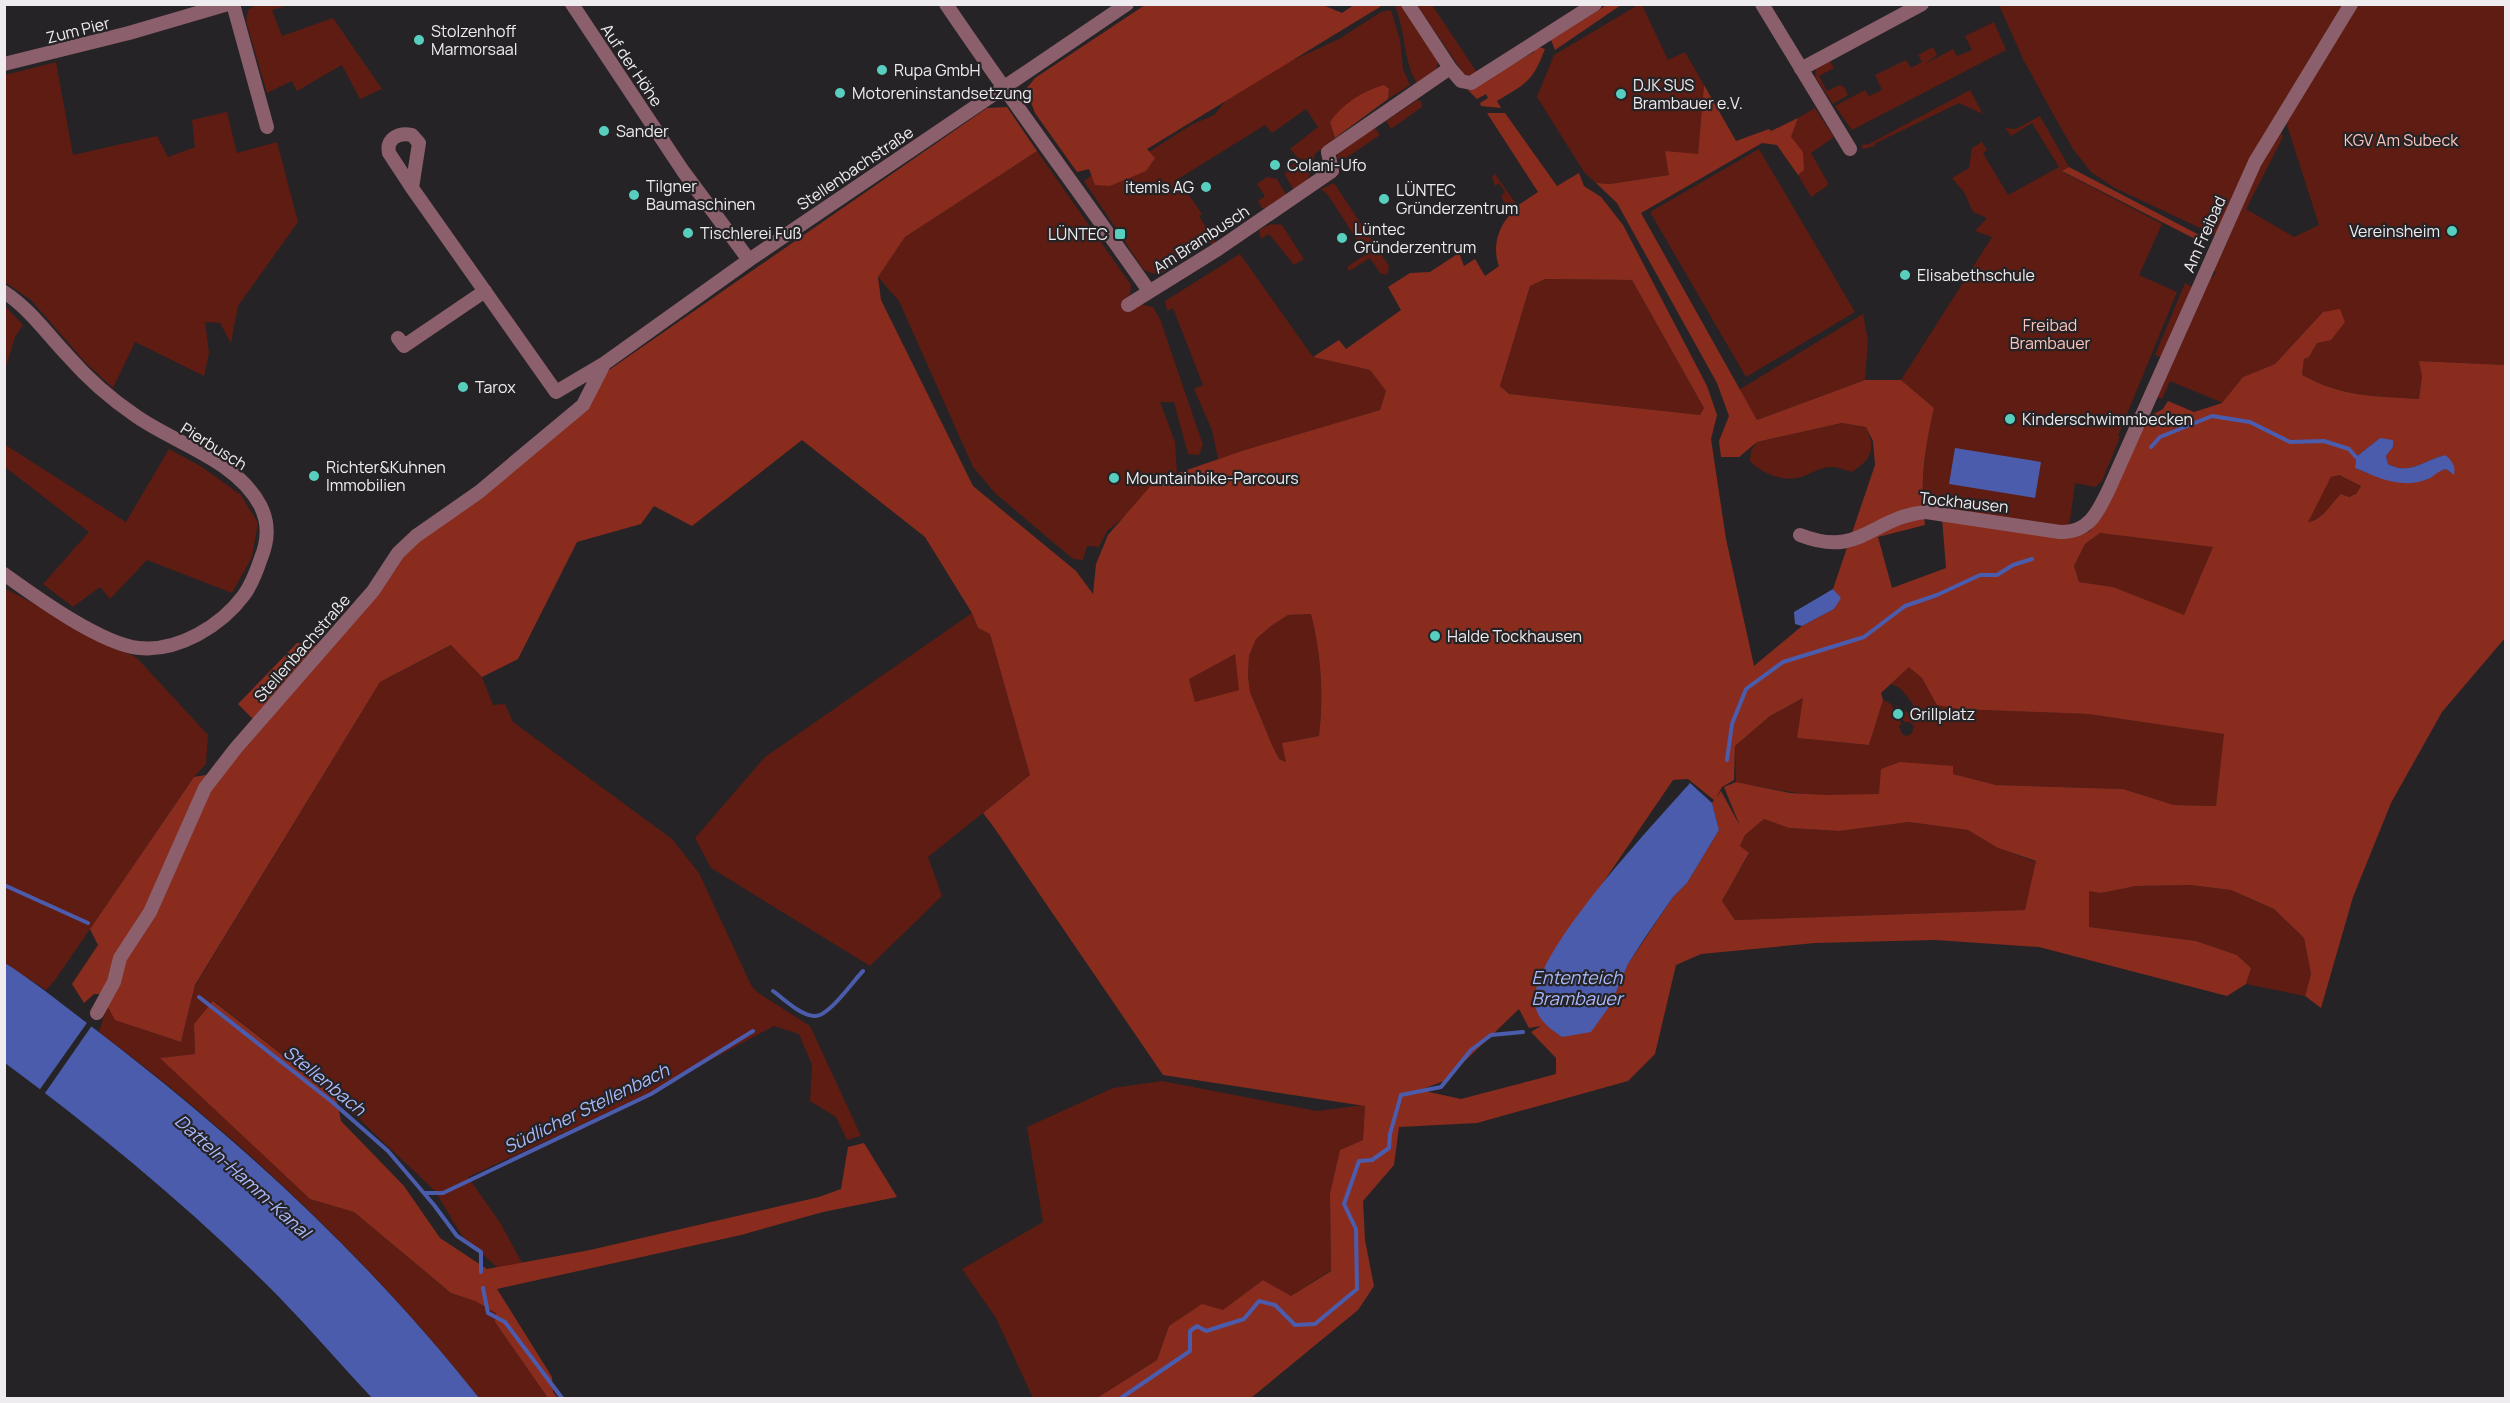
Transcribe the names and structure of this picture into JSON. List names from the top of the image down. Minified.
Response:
{"streets":{"street":["Zum Pier","Auf der Höhe","Stellenbachstraße","Am Freibad","Am Brambusch","Pierbusch","Tockhausen"]},"crossings":[["Auf der Höhe","Stellenbachstraße"],["Stellenbachstraße","Am Brambusch"],["Am Freibad","Tockhausen"]],"water":["Ententeich Brambauer","Stellenbach","Südlicher Stellenbach","Datteln-Hamm-Kanal"],"parks":["KGV Am Subeck","Freibad Brambauer"],"places":{"other":["Stolzenhoff Marmorsaal","Rupa GmbH","Motoreninstandsetzung","DJK SUS Brambauer e.V.","Sander","Colani-Ufo","itemis AG","Tilgner Baumaschinen","LÜNTEC Gründerzentrum","Vereinsheim","Tischlerei Fuß","Lüntec Gründerzentrum","Elisabethschule","Tarox","Kinderschwimmbecken","Richter&Kuhnen Immobilien","Mountainbike-Parcours","Halde Tockhausen","Grillplatz"],"transit":["LÜNTEC"]}}
